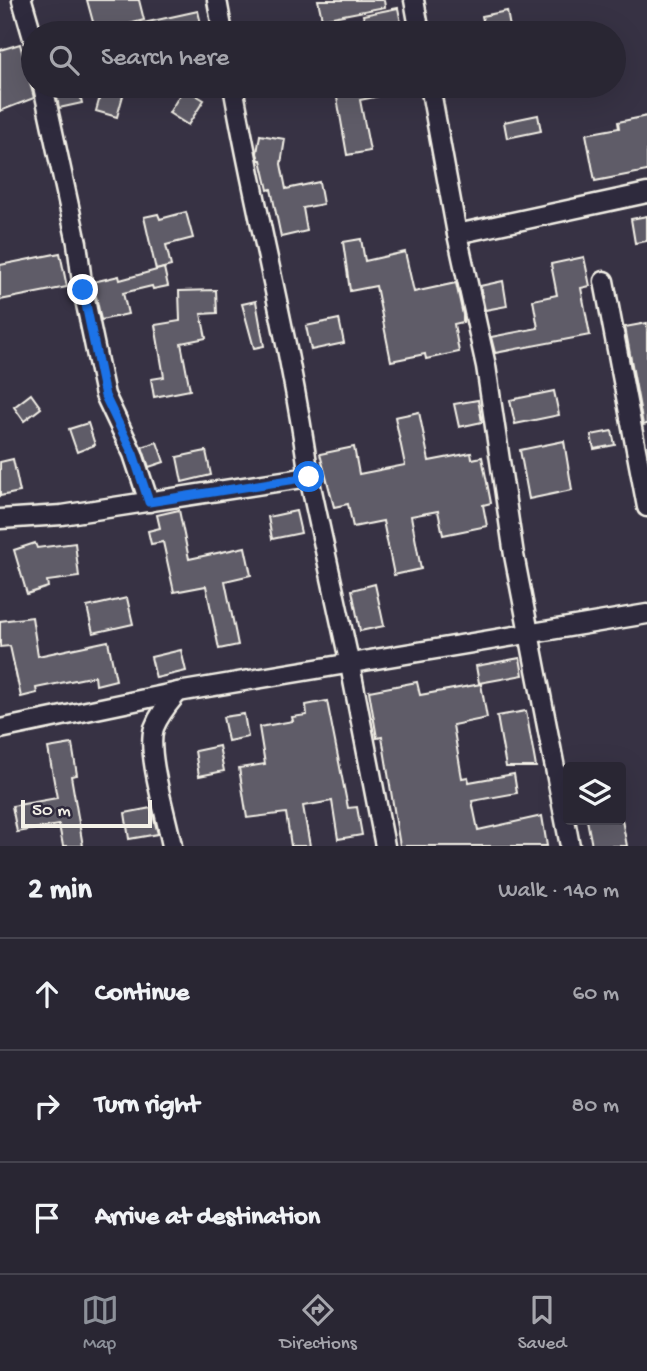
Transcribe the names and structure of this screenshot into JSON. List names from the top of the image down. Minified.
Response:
{"scale_bar":"50 m","page":{"search":"Search here","scale":"50 m","heading":["2 min","Walk · 140 m"],"list":[["Continue","60 m"],["Turn right","80 m"],"Arrive at destination"],"nav":["Map","Directions","Saved"]}}
